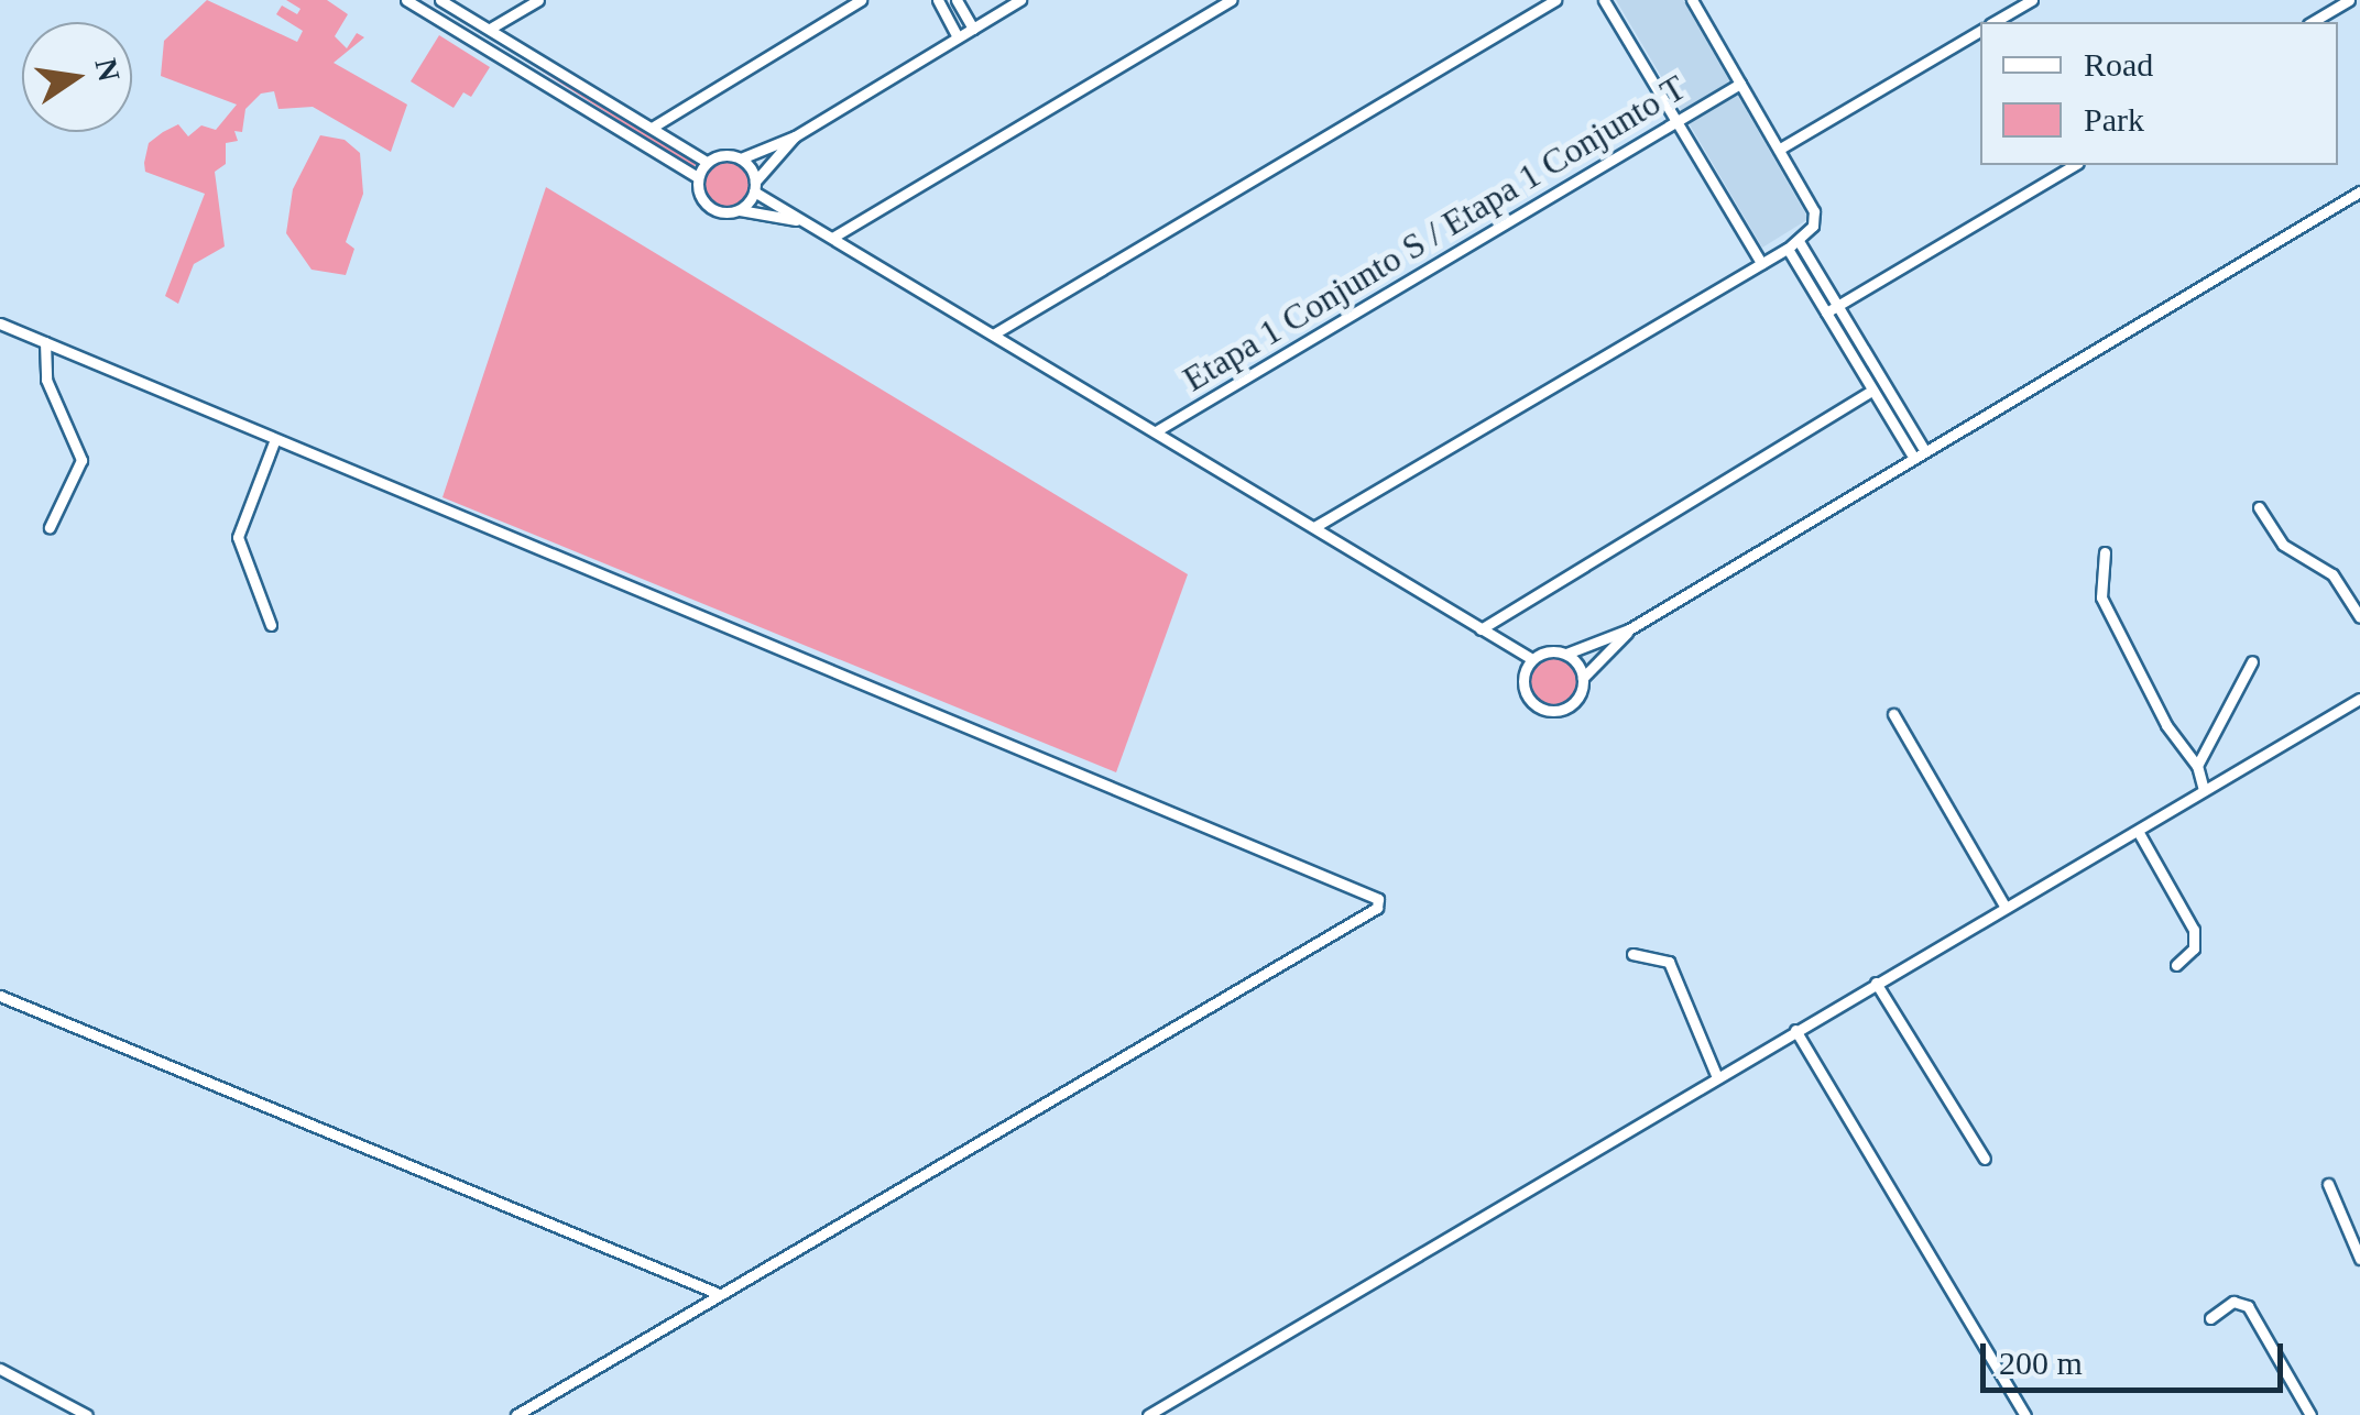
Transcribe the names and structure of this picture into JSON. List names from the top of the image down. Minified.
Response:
{"streets":{"street":["Etapa 1 Conjunto S / Etapa 1 Conjunto T"]},"legend":["Road","Park"],"scale_bar":"200 m","north":"right"}
